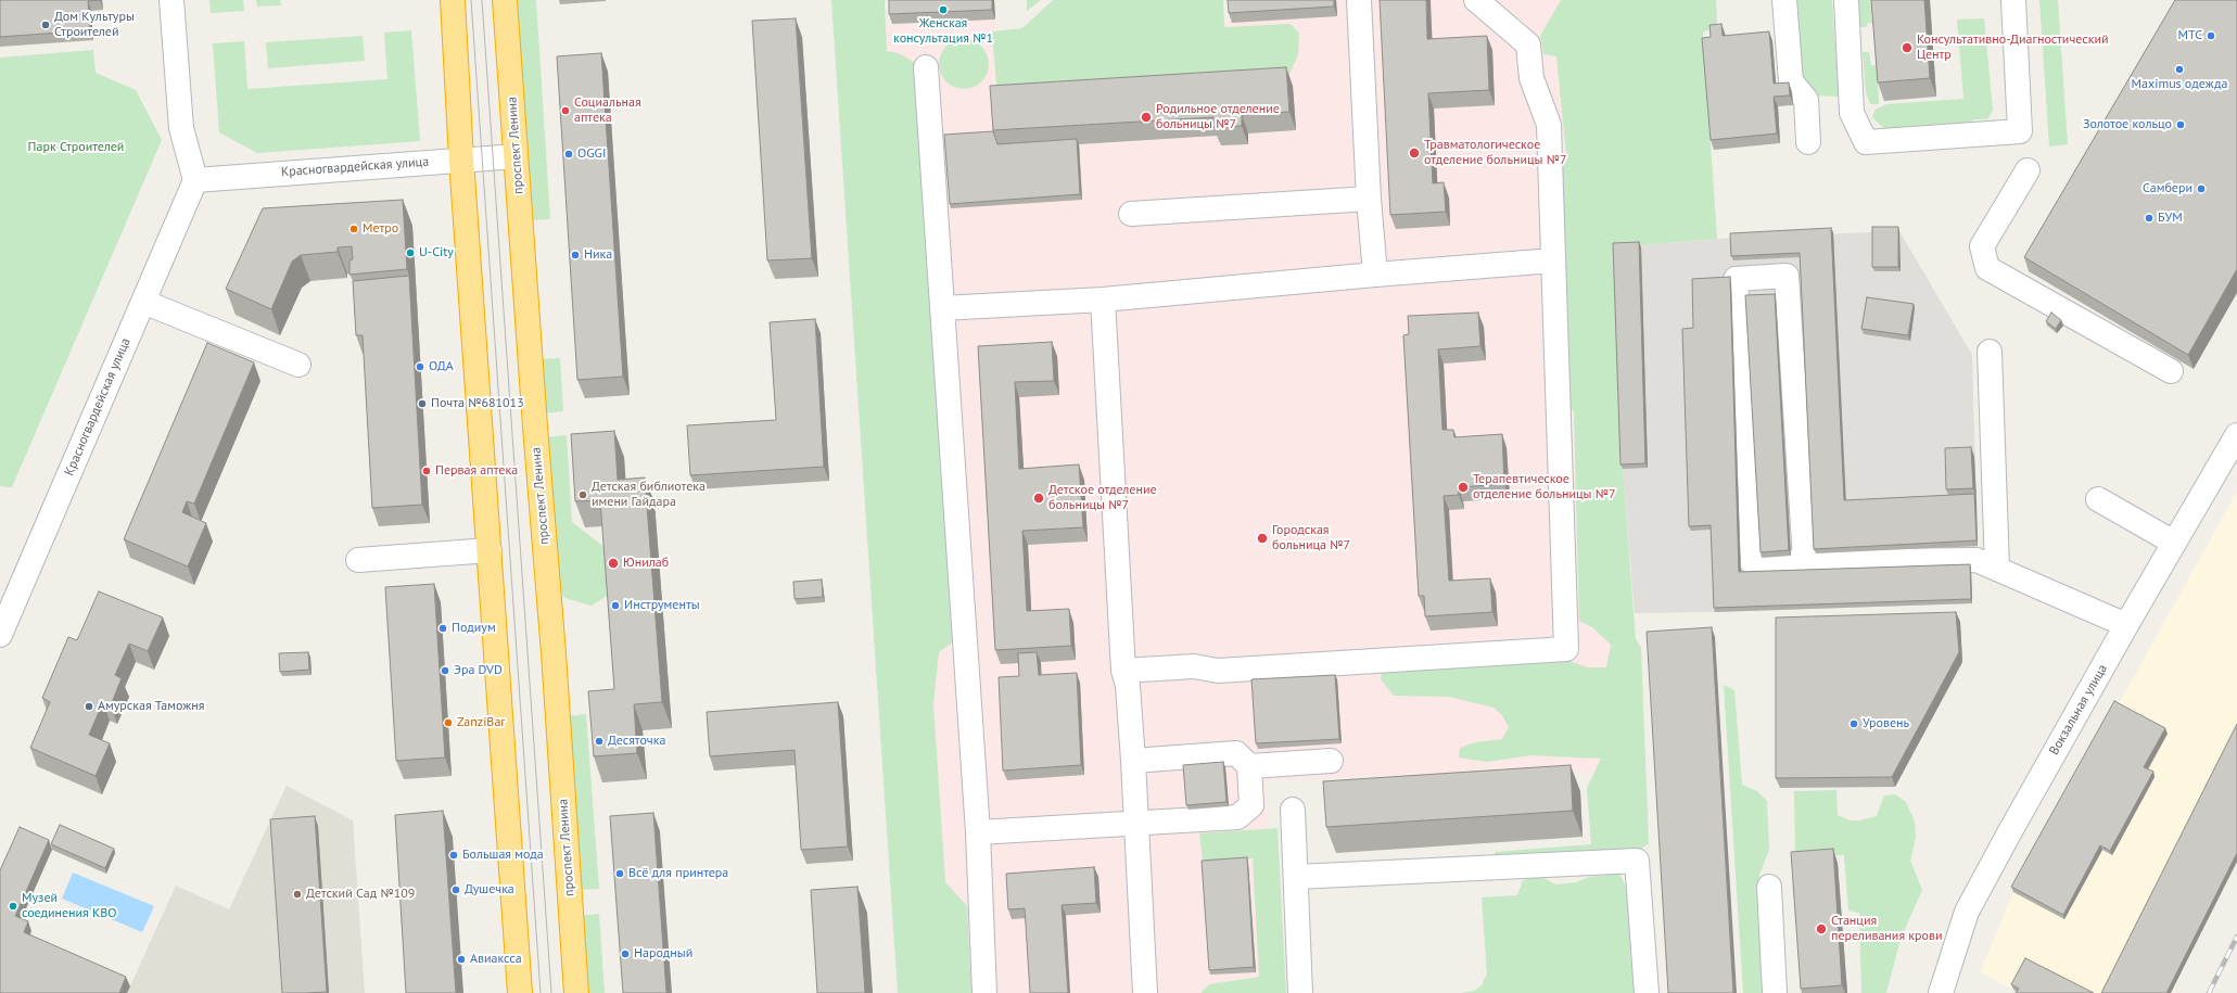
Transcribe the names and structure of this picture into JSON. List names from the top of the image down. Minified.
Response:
{"streets":{"highway":["проспект Ленина"],"street":["Красногвардейская улица","Вокзальная улица"]},"crossings":[["проспект Ленина","Красногвардейская улица"]],"parks":["Парк Строителей"],"places":["Женская консультация №1","Дом Культуры Строителей","МТС","Консультативно-Диагностический Центр","Maximus одежда","Социальная аптека","Родильное отделение больницы №7","Золотое кольцо","Травматологическое отделение больницы №7","OGGI","Самбери","БУМ","Метро","U-City","Ника","ОДА","Почта №681013","Первая аптека","Терапевтическое отделение больницы №7","Детская библиотека имени Гайдара","Детское отделение больницы №7","Городская больница №7","Юнилаб","Инструменты","Подиум","Эра DVD","Амурская Таможня","ZanziBar","Уровень","Десяточка","Большая мода","Всё для принтера","Душечка","Детский Сад №109","Музей соединения КВО","Станция переливания крови","Народный","Авиаксса"]}
